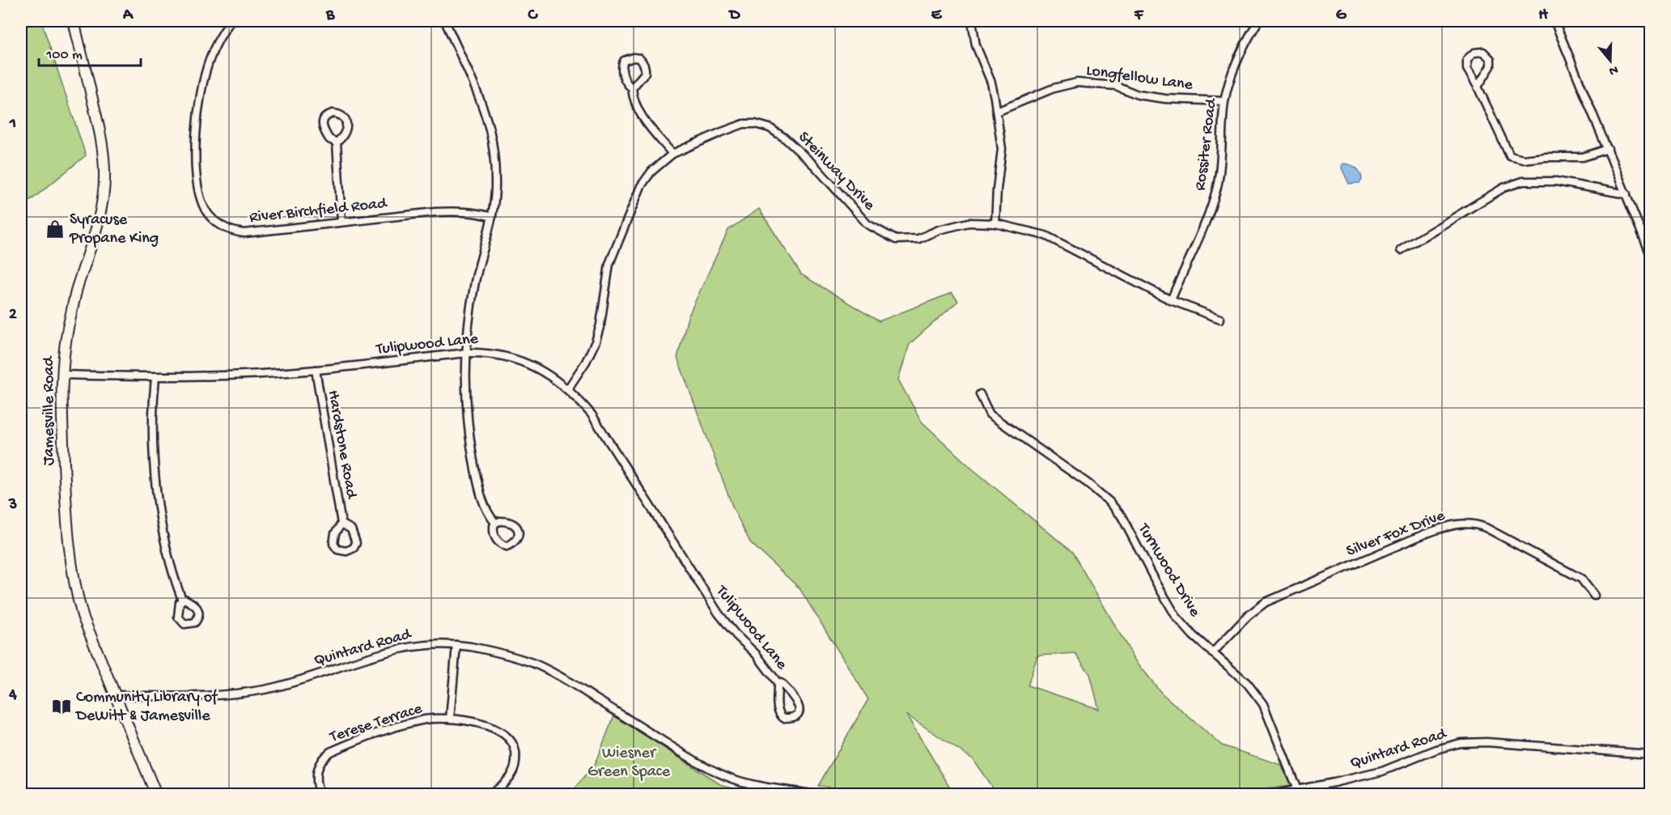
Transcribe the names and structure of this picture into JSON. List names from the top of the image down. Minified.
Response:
{"streets":{"street":["Longfellow Lane","Rossiter Road","Steinway Drive","River Birchfield Road","Tulipwood Lane","Jamesville Road","Hardstone Road","Silver Fox Drive","Turnwood Drive","Quintard Road","Terese Terrace"]},"crossings":[["Longfellow Lane","Rossiter Road"],["Rossiter Road","Steinway Drive"],["Steinway Drive","Tulipwood Lane"],["Tulipwood Lane","Jamesville Road"],["Tulipwood Lane","Hardstone Road"],["Jamesville Road","Quintard Road"],["Silver Fox Drive","Turnwood Drive"],["Turnwood Drive","Quintard Road"]],"parks":["Wiesner Green Space"],"places":{"shop":["Syracuse Propane King"],"library":["Community Library of DeWitt & Jamesville"]},"scale_bar":"100 m","north":"bottom","grid":{"columns":["A","B","C","D","E","F","G","H"],"rows":["1","2","3","4"]}}
